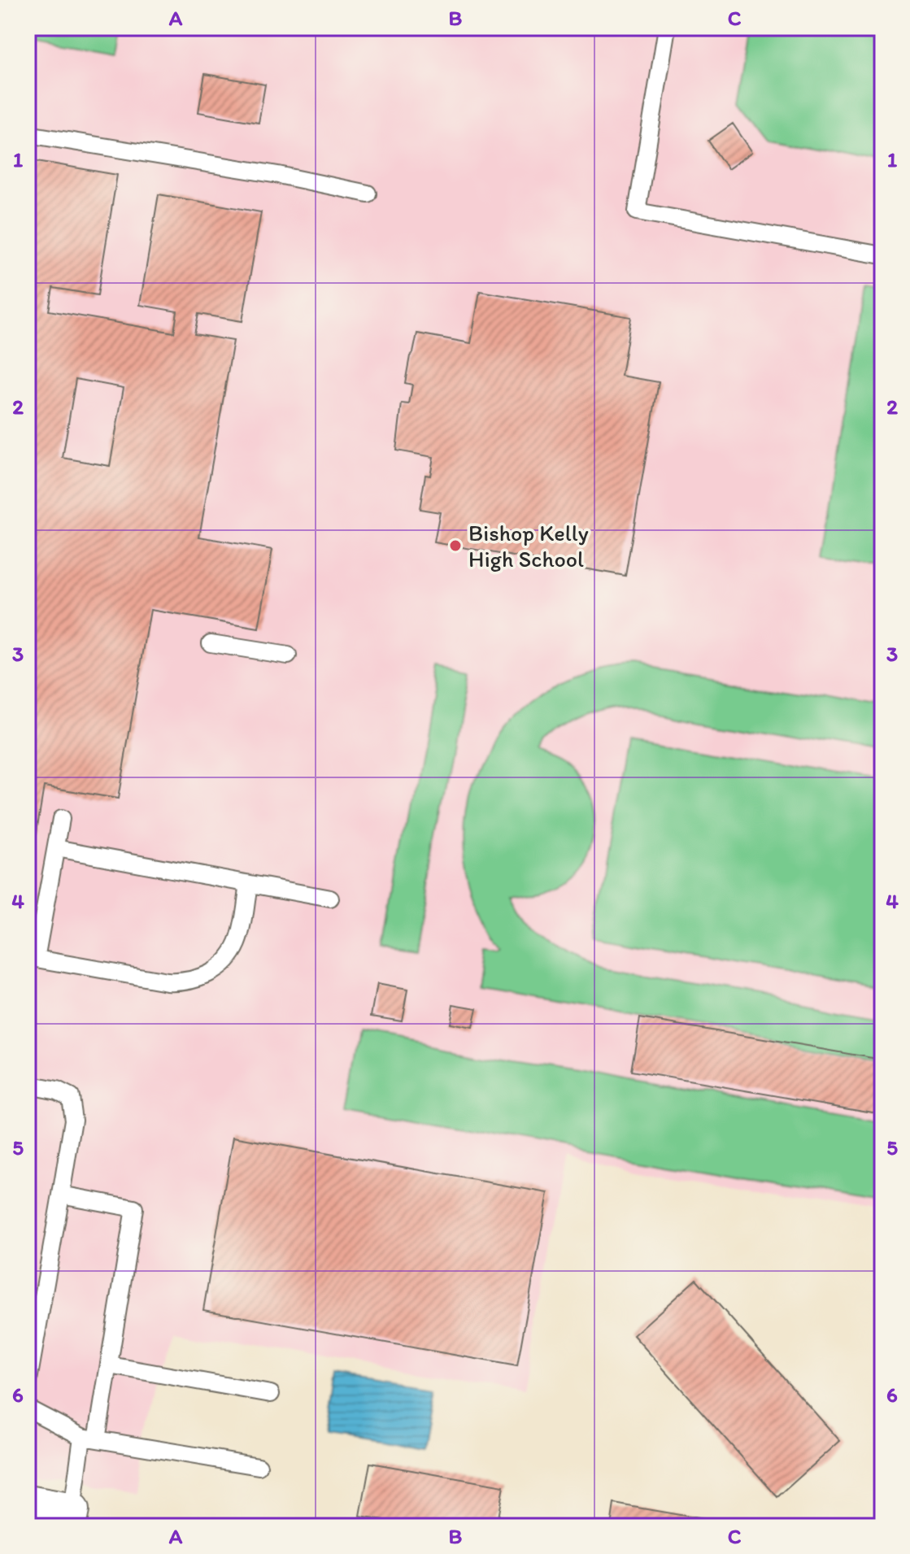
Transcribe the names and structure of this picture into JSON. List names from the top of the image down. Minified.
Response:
{"places":["Bishop Kelly High School"],"grid":{"columns":["A","B","C"],"rows":["1","2","3","4","5","6"]}}
